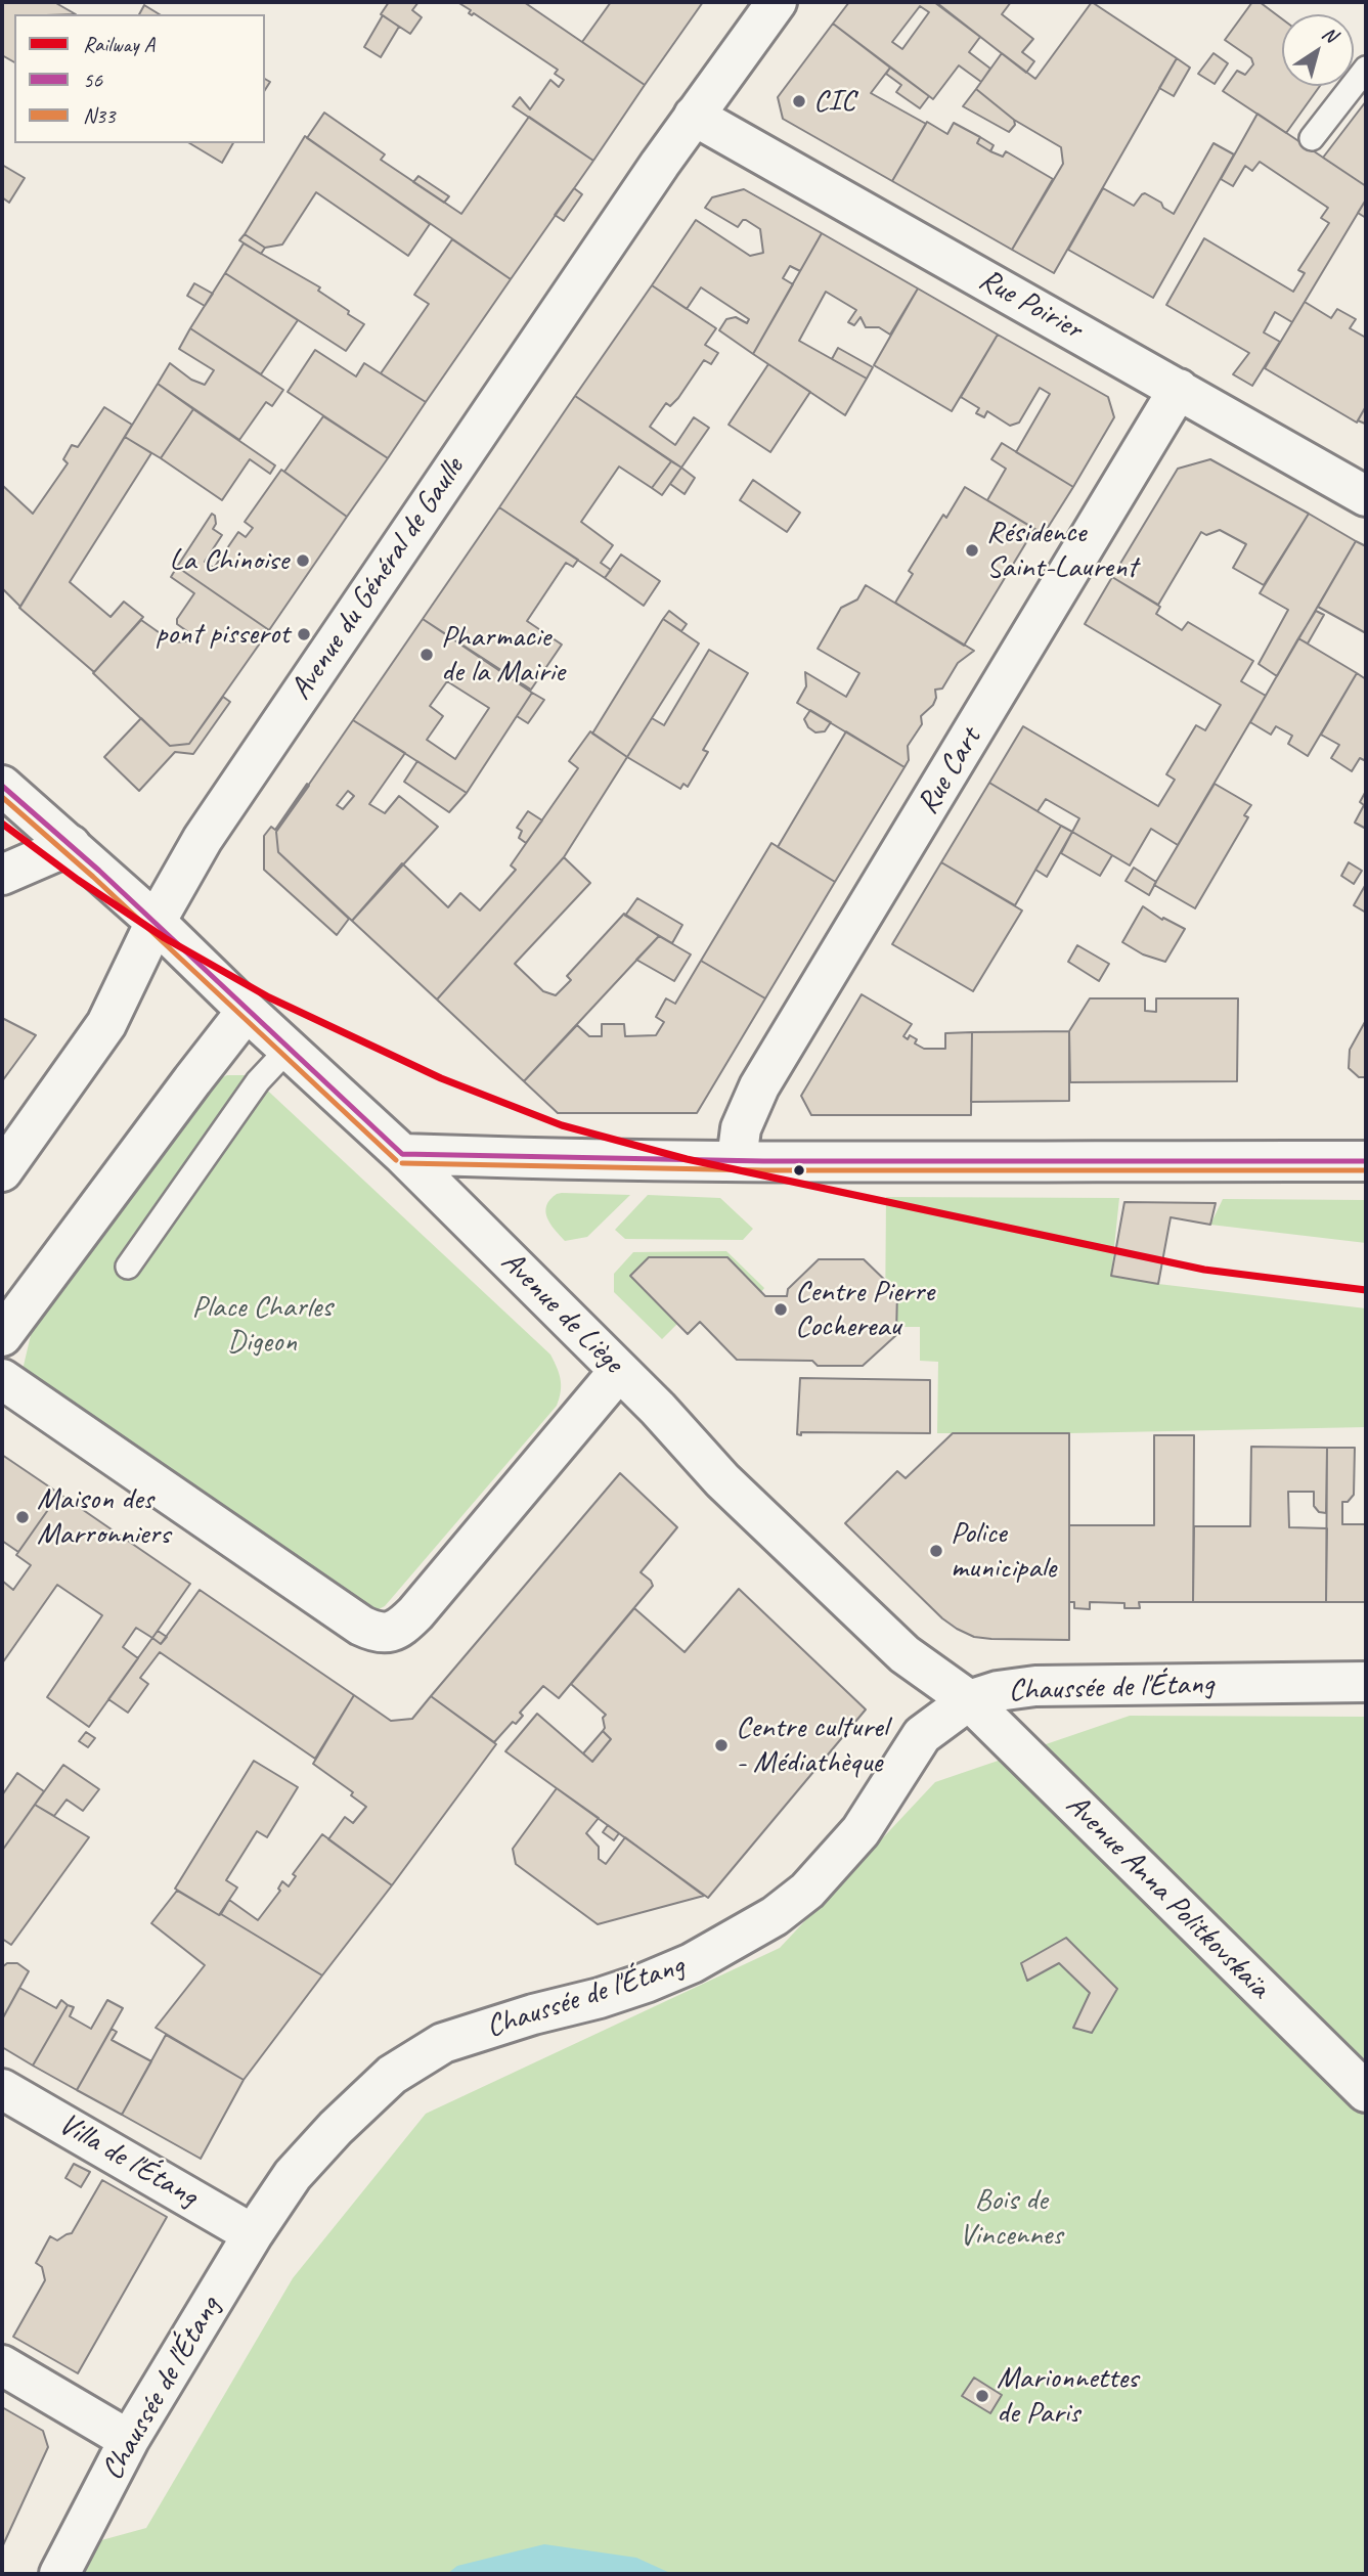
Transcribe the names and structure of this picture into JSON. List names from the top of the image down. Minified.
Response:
{"streets":{"street":["Rue Poirier","Avenue du Général de Gaulle","Rue Cart","Avenue de Liège","Chaussée de l'Étang","Avenue Anna Politkovskaïa","Villa de l'Étang"]},"crossings":[["Rue Poirier","Avenue du Général de Gaulle"],["Rue Poirier","Rue Cart"],["Avenue du Général de Gaulle","Avenue de Liège"],["Avenue de Liège","Chaussée de l'Étang"],["Avenue de Liège","Avenue Anna Politkovskaïa"],["Chaussée de l'Étang","Avenue Anna Politkovskaïa"],["Chaussée de l'Étang","Villa de l'Étang"]],"parks":["Place Charles Digeon","Bois de Vincennes"],"places":["CIC","Résidence Saint-Laurent","La Chinoise","pont pisserot","Pharmacie de la Mairie","Centre Pierre Cochereau","Maison des Marronniers","Police municipale","Centre culturel - Médiathèque","Marionnettes de Paris"],"lines":["transit line 56","transit line N33","rail line A"],"legend":["Railway A","56","N33"],"north":"top right"}
